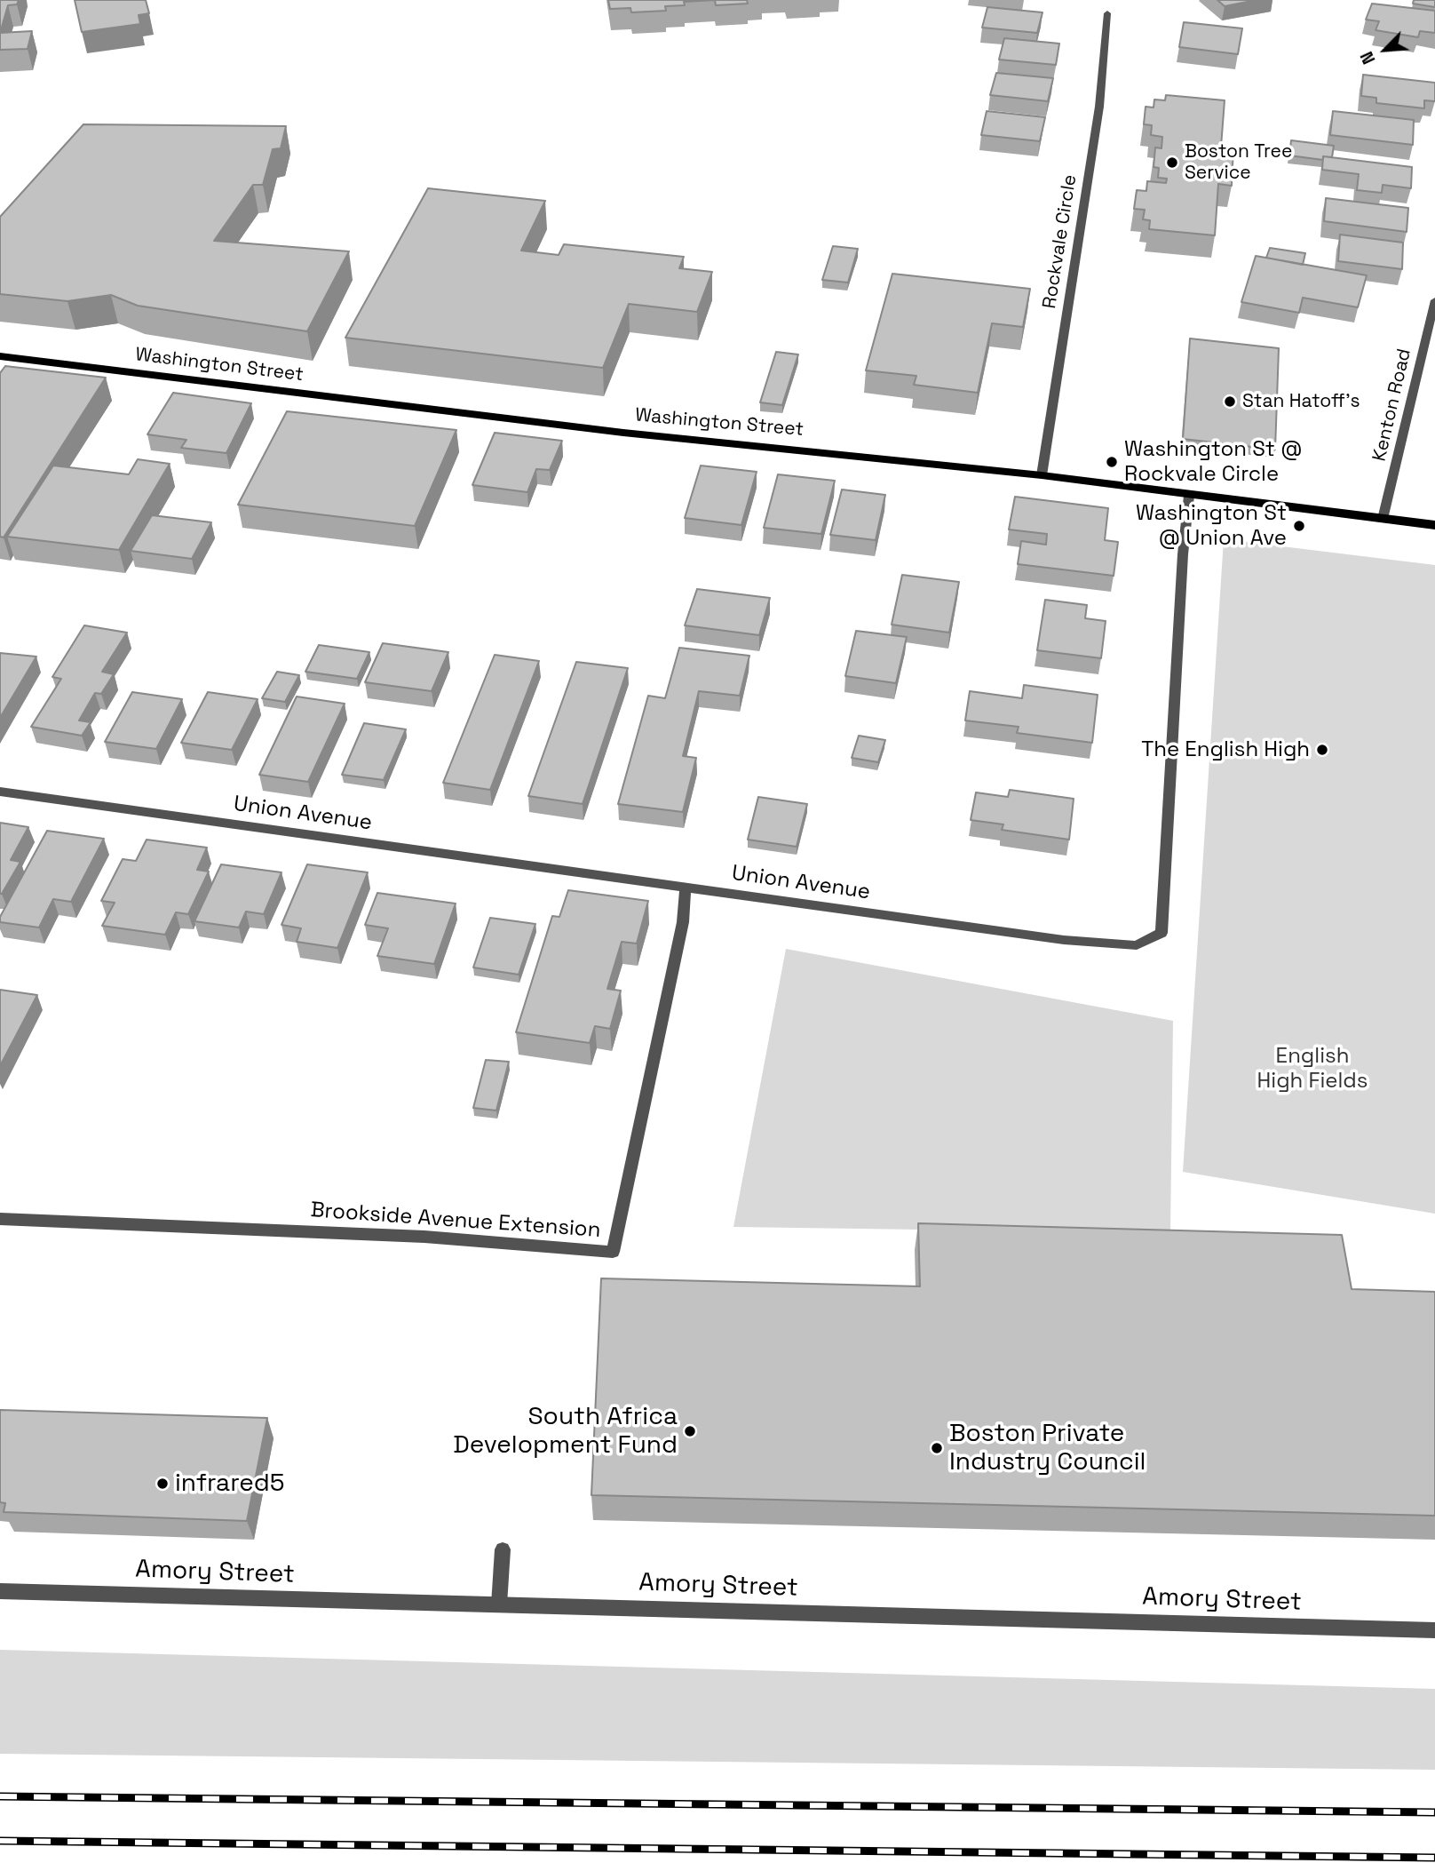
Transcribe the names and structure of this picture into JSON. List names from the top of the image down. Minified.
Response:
{"streets":{"main road":["Washington Street"],"street":["Rockvale Circle","Kenton Road","Union Avenue","Brookside Avenue Extension","Amory Street"]},"crossings":[["Rockvale Circle","Washington Street"],["Washington Street","Kenton Road"],["Washington Street","Union Avenue"],["Union Avenue","Brookside Avenue Extension"]],"parks":["English High Fields"],"places":["Boston Tree Service","Stan Hatoff's","Washington St @ Rockvale Circle","Washington St @ Union Ave","The English High","South Africa Development Fund","Boston Private Industry Council","infrared5"],"north":"bottom left"}
